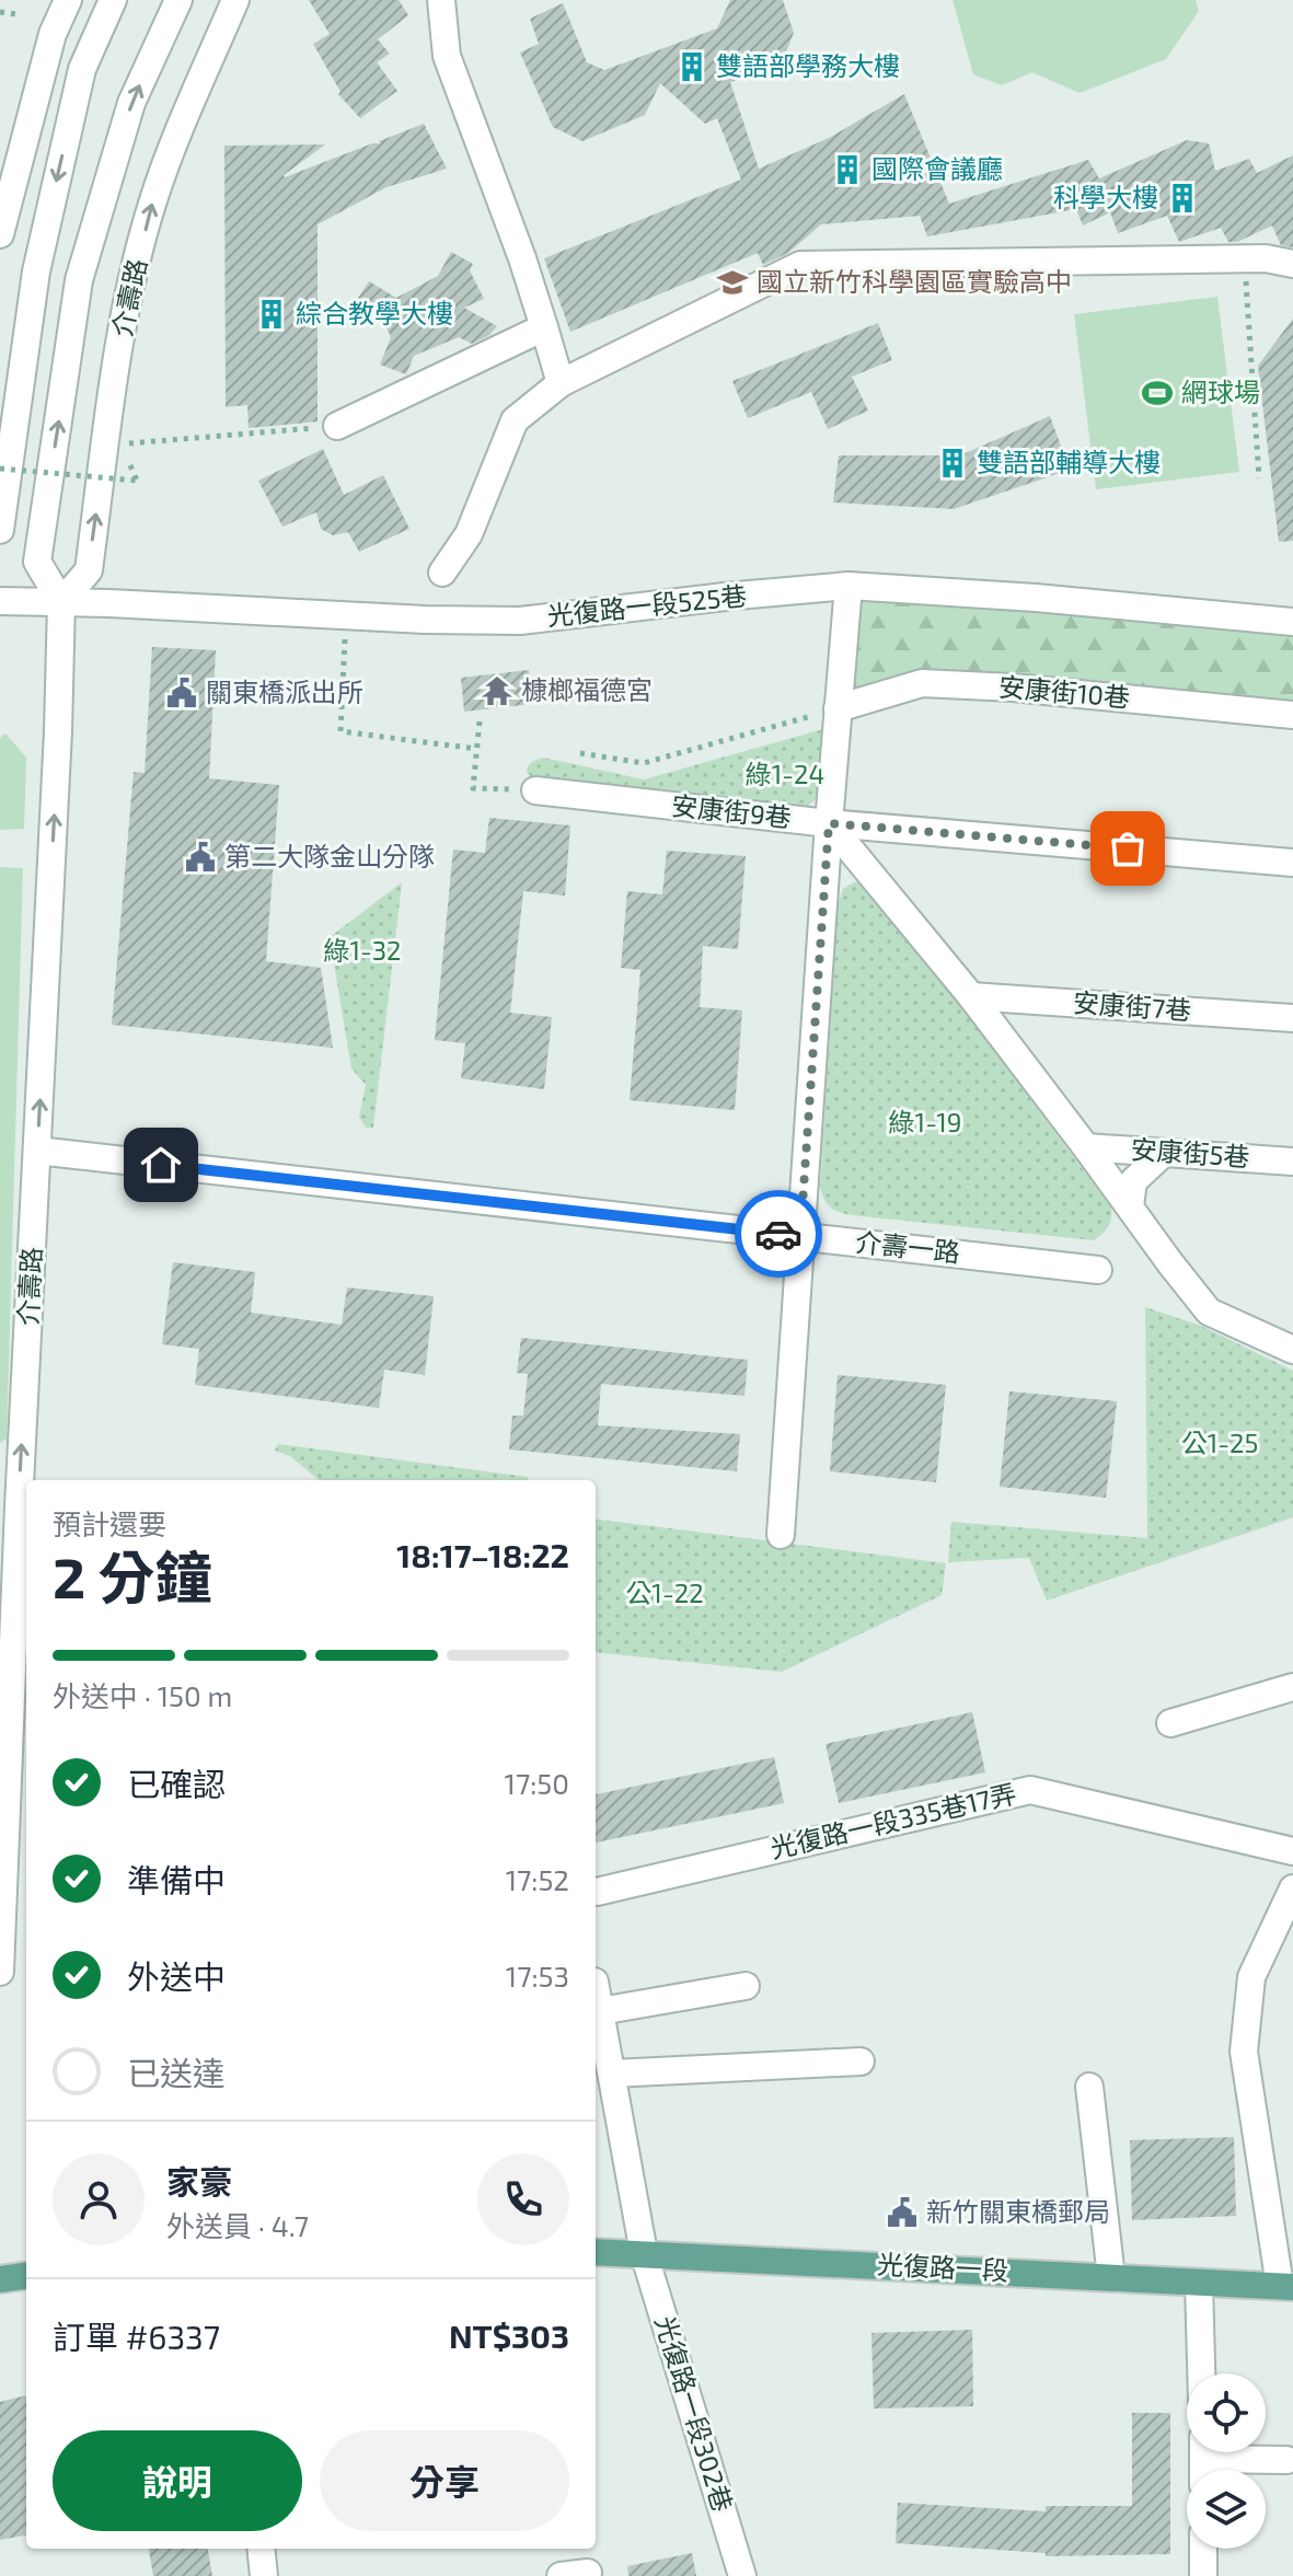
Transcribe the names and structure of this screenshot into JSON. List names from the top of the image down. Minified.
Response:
{"streets":{"main road":["光復路一段"],"street":["介壽路","光復路一段525巷","安康街10巷","安康街9巷","安康街7巷","安康街5巷","介壽一路","光復路一段335巷17弄","光復路一段302巷"]},"crossings":[["介壽路","光復路一段525巷"],["介壽路","介壽一路"],["光復路一段","光復路一段302巷"]],"parks":["綠1-24","綠1-32","綠1-19","公1-25","公1-22"],"places":{"building":["雙語部學務大樓","國際會議廳","科學大樓","綜合教學大樓","雙語部輔導大樓"],"school or university":["國立新竹科學園區實驗高中"],"sports":["網球場"],"temple":["槺榔福德宮"],"public building":["關東橋派出所","第二大隊金山分隊","新竹關東橋郵局"]},"page":{"heading":["2 分鐘","預計還要","18:17–18:22"],"panel":["家豪","外送員 · 4.7","訂單 #6337","NT$303"],"bar":"外送中 · 150 m","list":[["已確認","17:50"],["準備中","17:52"],["外送中","17:53"],"已送達"],"buttons":["說明","分享"]}}
